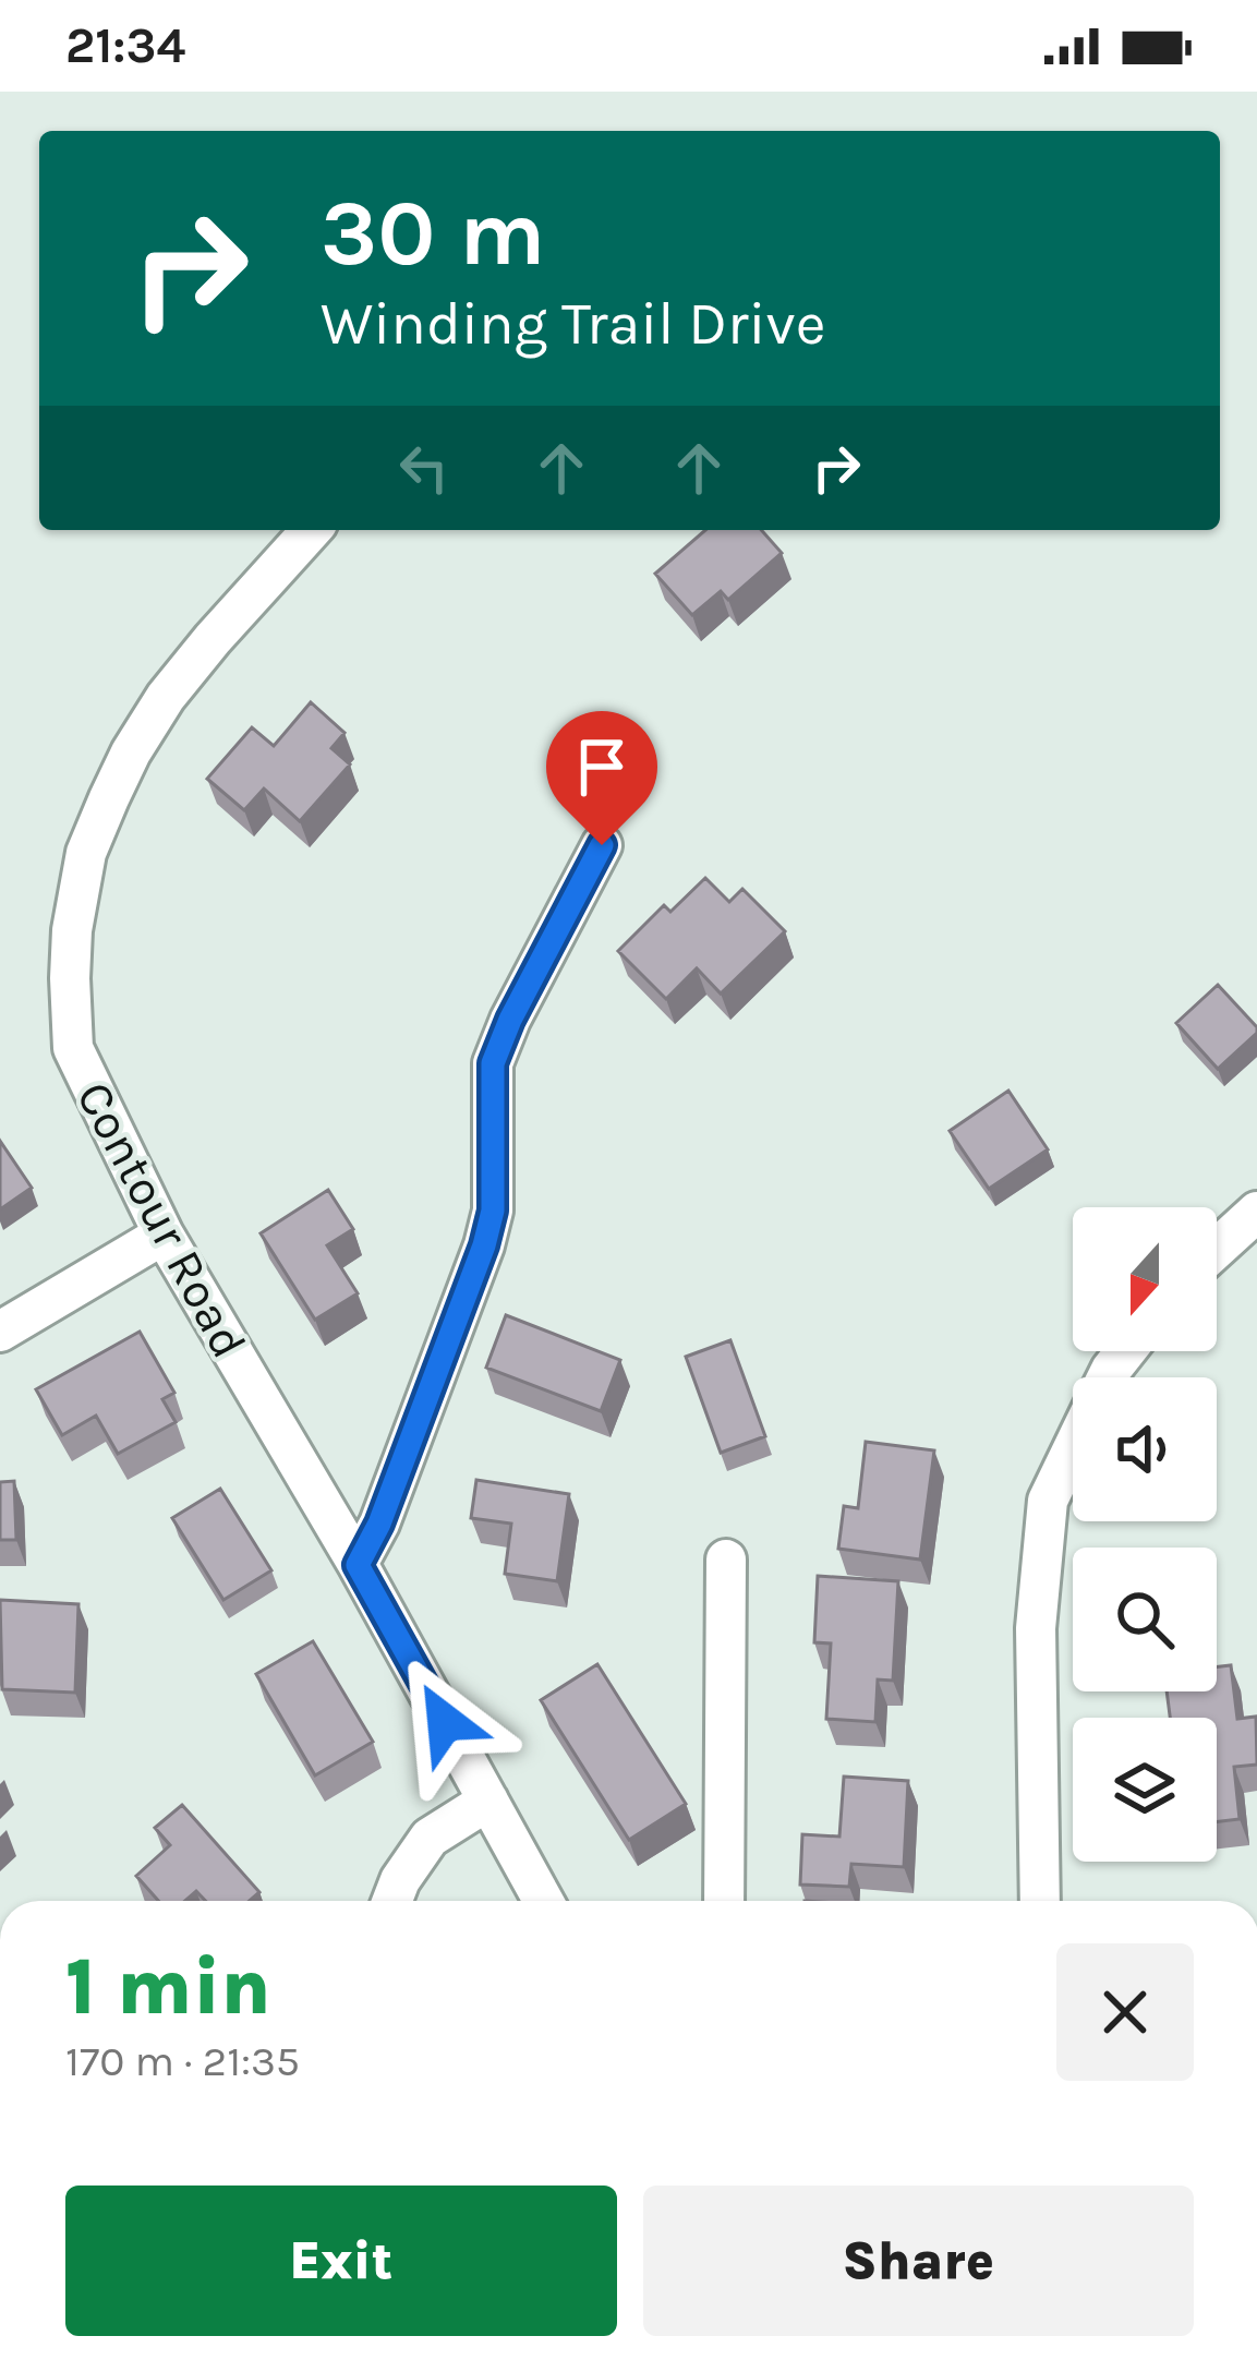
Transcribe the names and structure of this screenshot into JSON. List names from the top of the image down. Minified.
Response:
{"streets":{"street":["Contour Road"]},"north":"bottom","page":{"status":"21:34","turn":["30 m","Winding Trail Drive"],"heading":["1 min","170 m · 21:35"],"buttons":["Exit","Share"]}}
